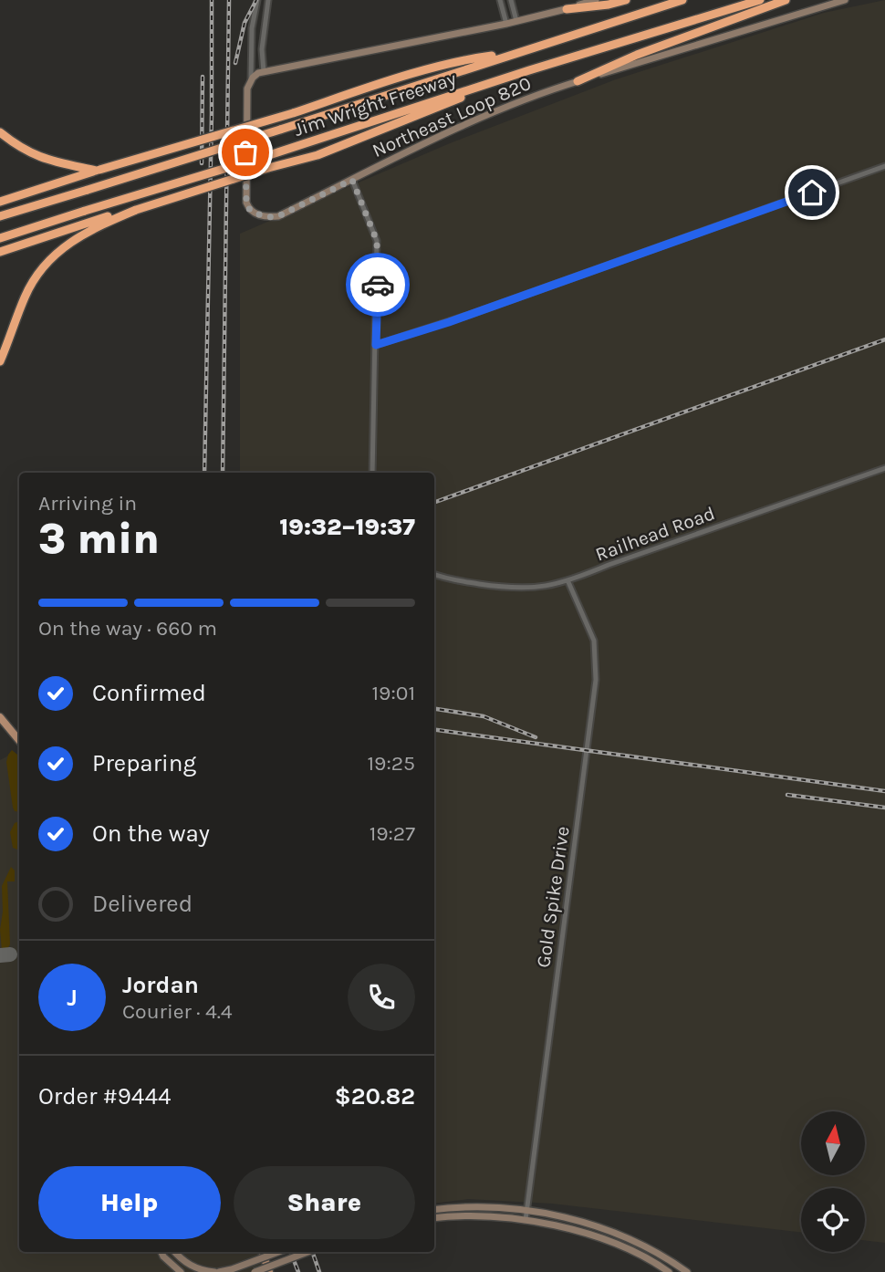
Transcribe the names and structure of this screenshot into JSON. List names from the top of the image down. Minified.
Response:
{"streets":{"highway":["Jim Wright Freeway"],"street":["Northeast Loop 820","Railhead Road","Gold Spike Drive"]},"crossings":[["Railhead Road","Gold Spike Drive"]],"north":"top","page":{"heading":["3 min","Arriving in","19:32–19:37"],"panel":["Jordan","Courier · 4.4","Order #9444","$20.82"],"bar":"On the way · 660 m","list":[["Confirmed","19:01"],["Preparing","19:25"],["On the way","19:27"],"Delivered"],"round":"J","buttons":["Help","Share"]}}
